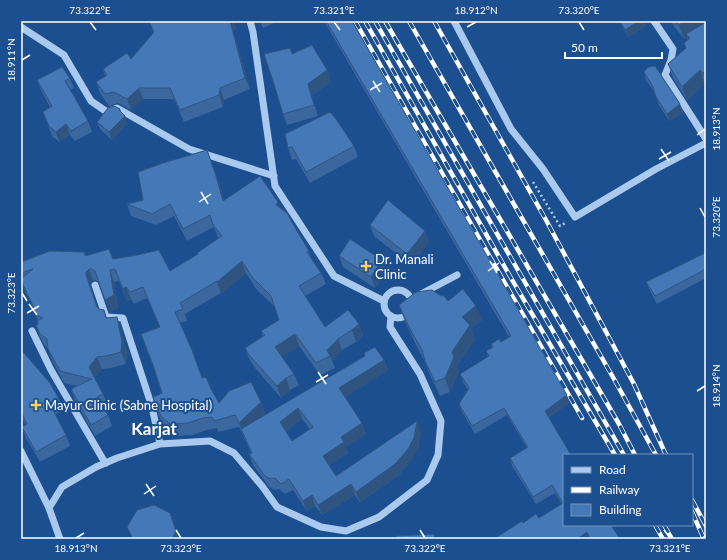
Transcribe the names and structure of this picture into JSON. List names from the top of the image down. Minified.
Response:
{"districts":["Karjat"],"places":{"health":["Dr. Manali Clinic","Mayur Clinic (Sabne Hospital)"]},"legend":["Road","Railway","Building"],"scale_bar":"50 m","coordinates":["73.322°E","73.321°E","18.912°N","73.320°E","18.911°N","18.913°N","73.323°E","18.914°N"]}
